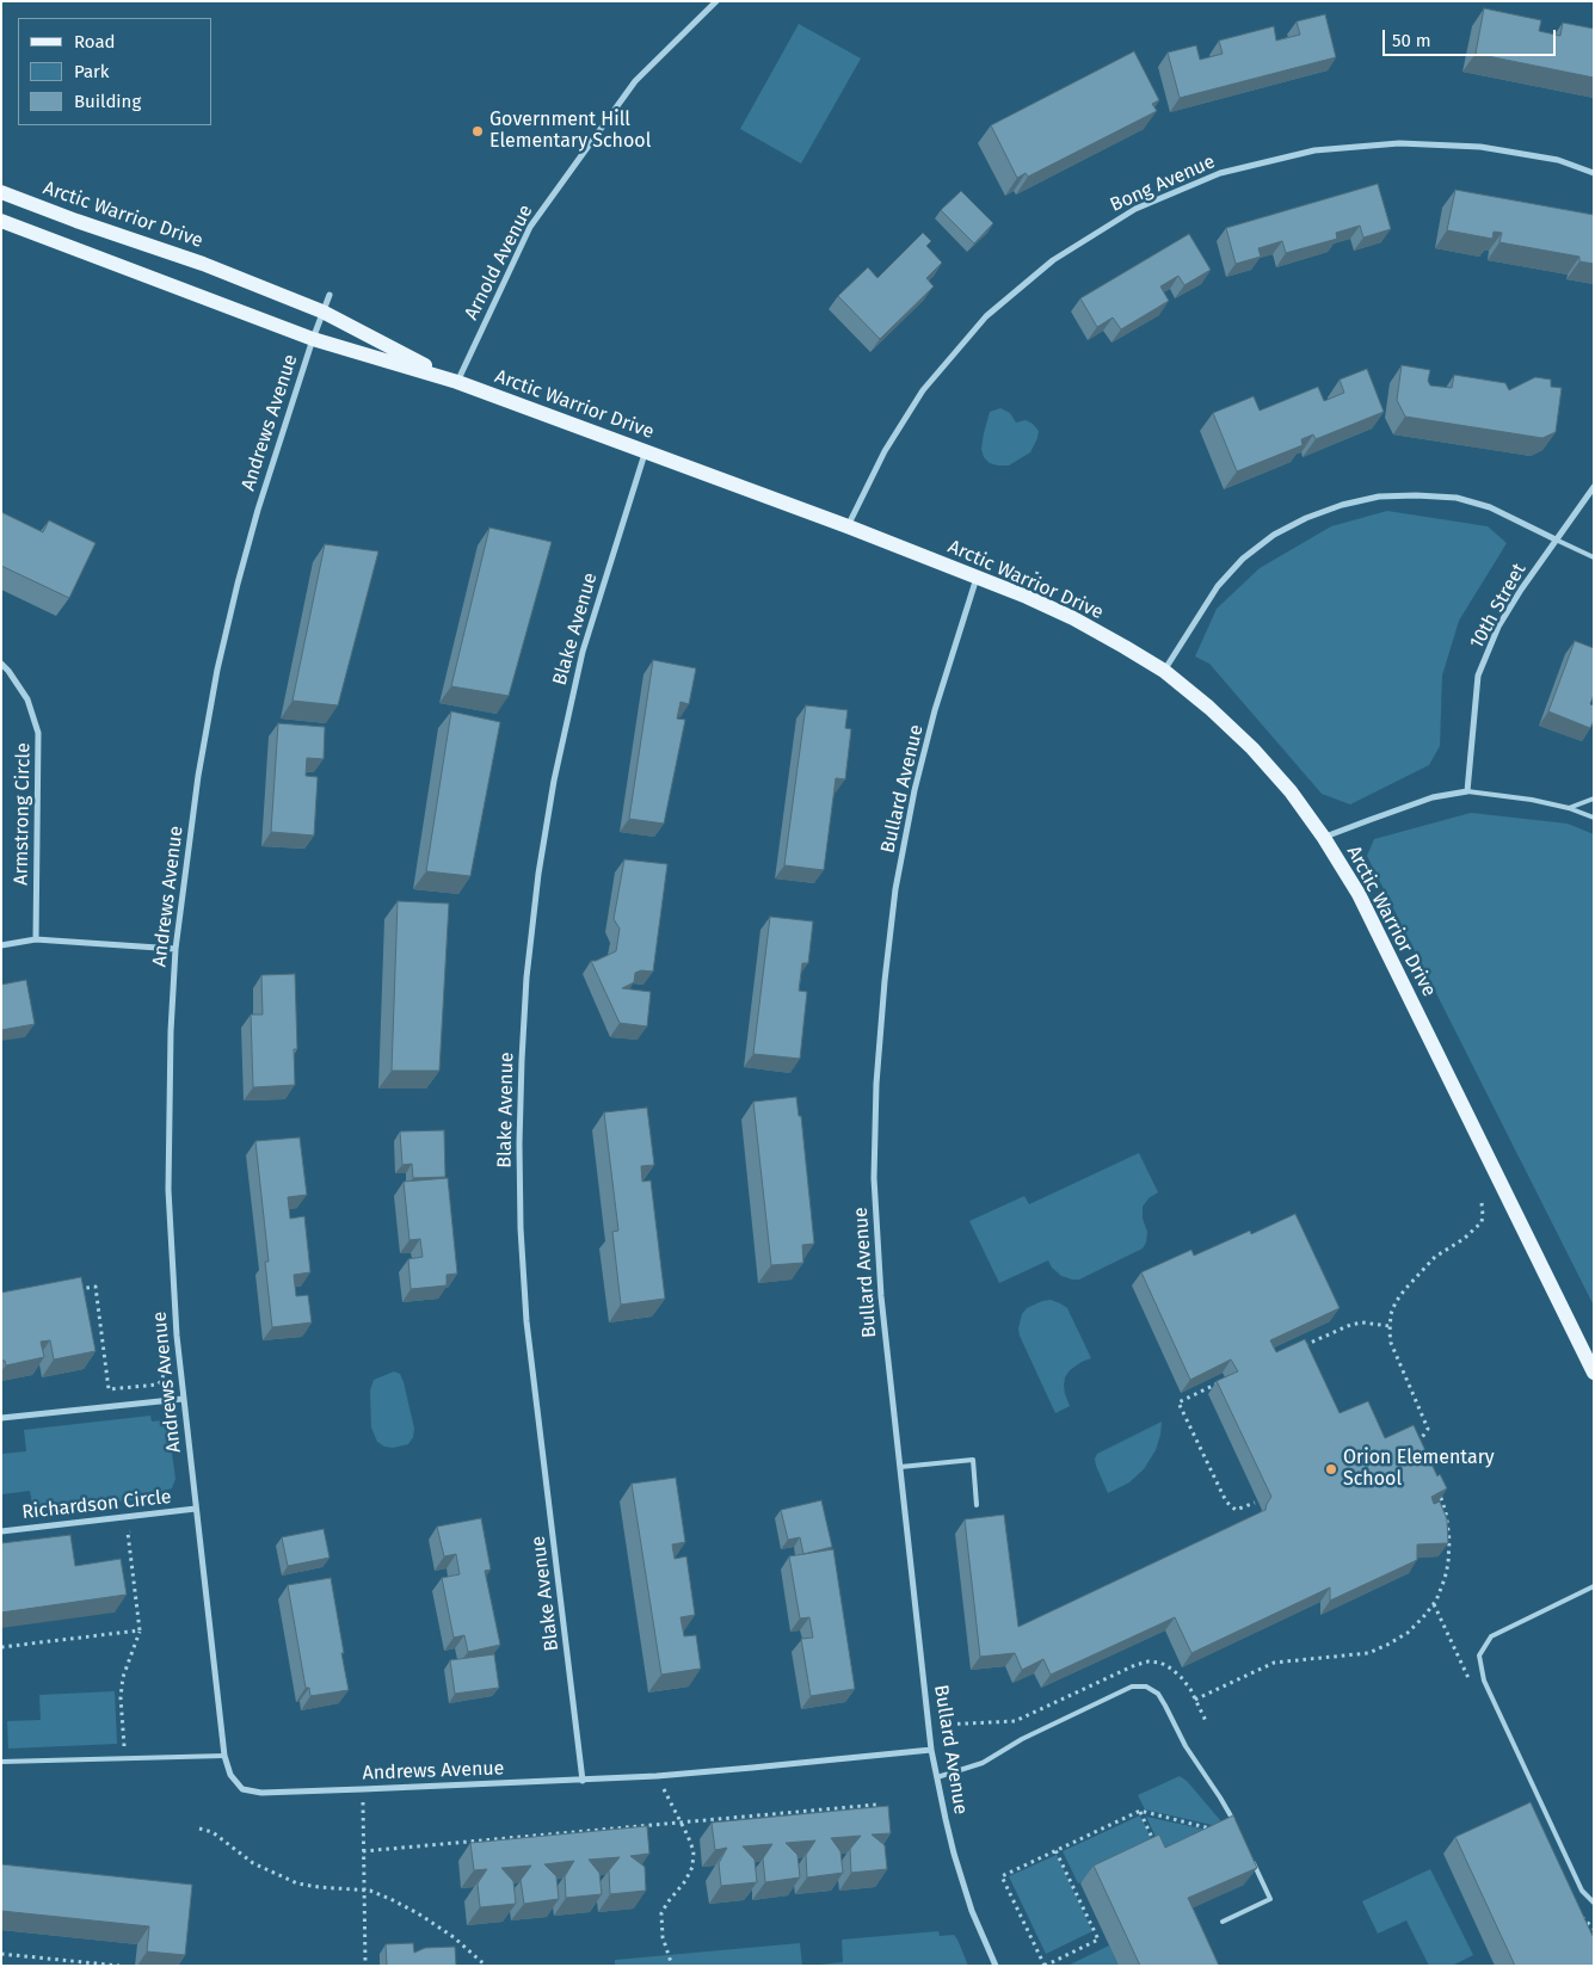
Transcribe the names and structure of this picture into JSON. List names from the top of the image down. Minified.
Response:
{"streets":{"main road":["Arctic Warrior Drive"],"street":["Bong Avenue","Arnold Avenue","Andrews Avenue","10th Street","Blake Avenue","Bullard Avenue","Armstrong Circle","Richardson Circle"]},"crossings":[["Bong Avenue","Arctic Warrior Drive"],["Arctic Warrior Drive","Arnold Avenue"],["Arctic Warrior Drive","Andrews Avenue"],["Arctic Warrior Drive","Blake Avenue"],["Arctic Warrior Drive","Bullard Avenue"],["Andrews Avenue","Blake Avenue"],["Andrews Avenue","Bullard Avenue"],["Andrews Avenue","Richardson Circle"]],"places":["Government Hill Elementary School","Orion Elementary School"],"legend":["Road","Park","Building"],"scale_bar":"50 m"}
